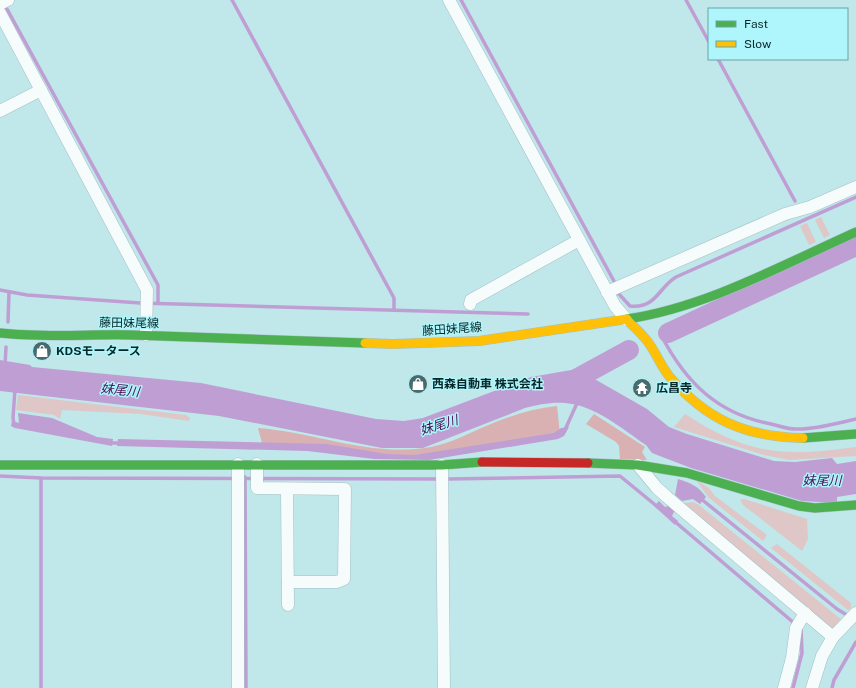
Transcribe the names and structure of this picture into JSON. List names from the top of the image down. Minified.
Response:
{"streets":{"street":["藤田妹尾線"]},"water":["妹尾川"],"places":{"shop":["KDSモータース","西森自動車 株式会社"],"temple":["広昌寺"]},"legend":["Fast","Slow"]}
